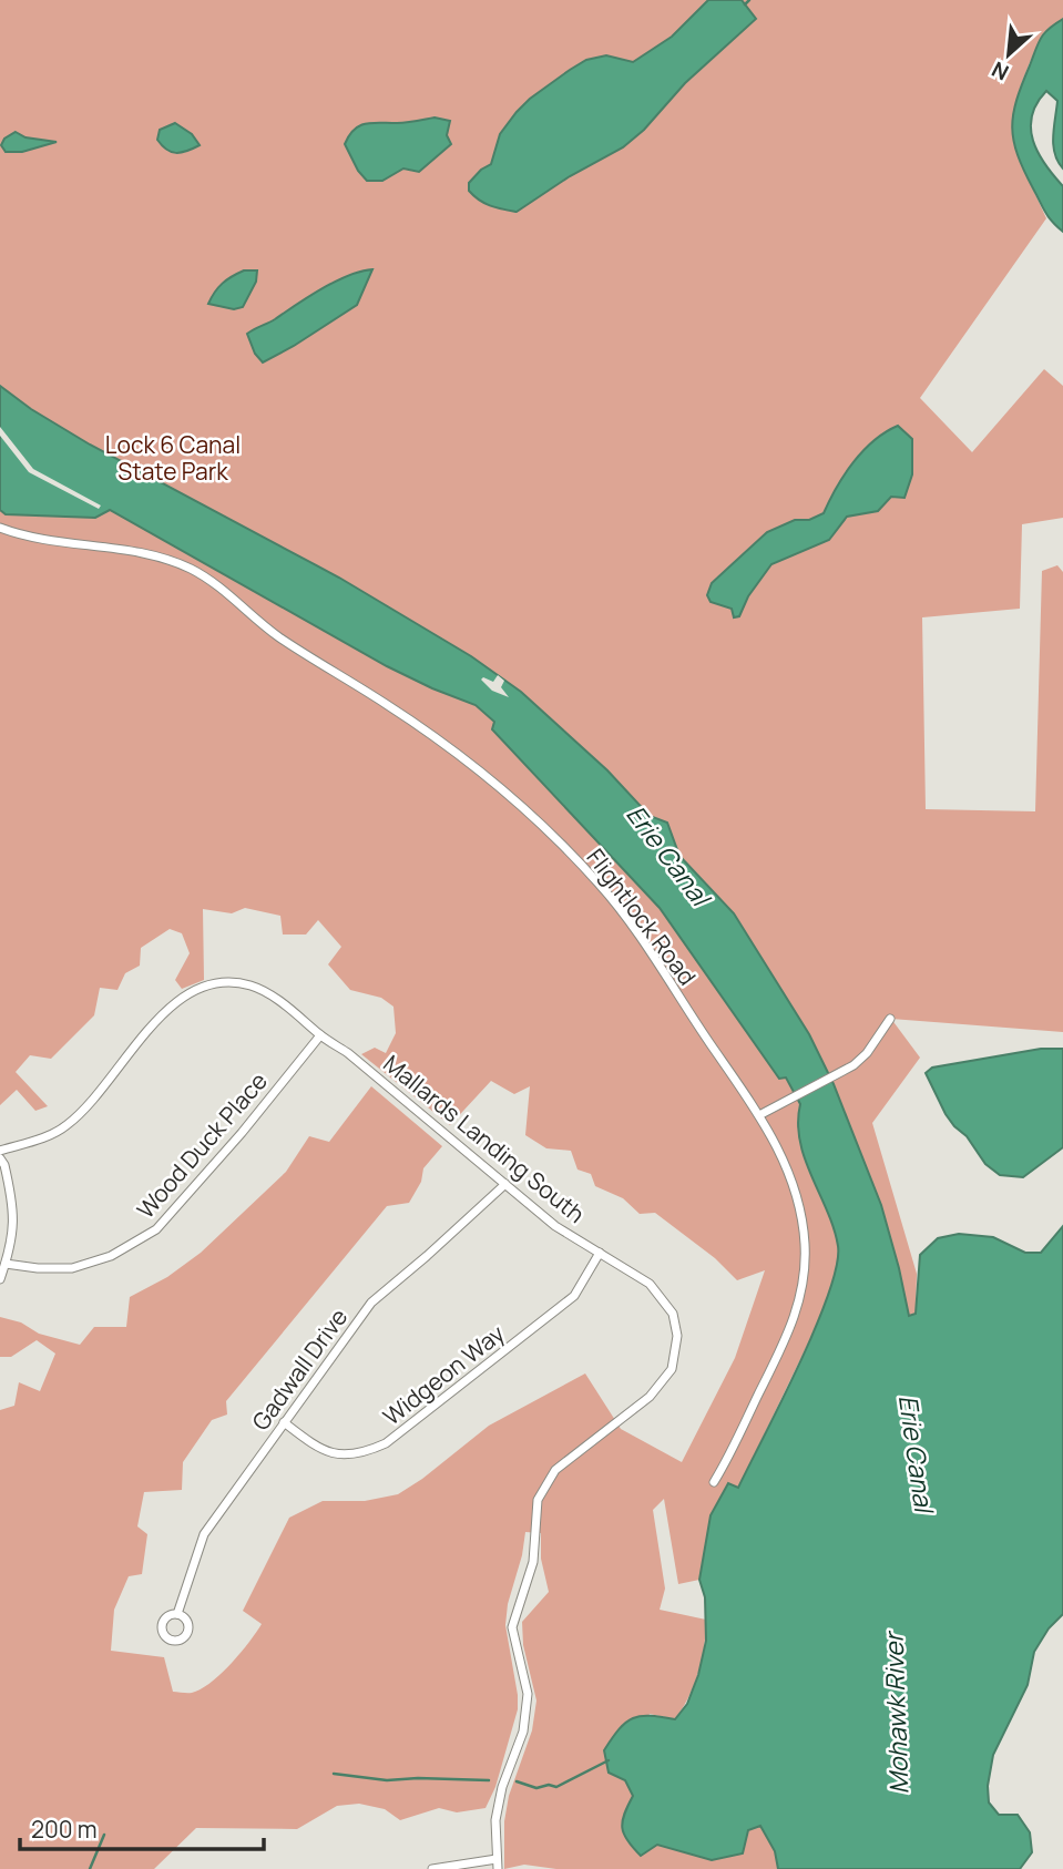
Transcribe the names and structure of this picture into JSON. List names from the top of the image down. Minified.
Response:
{"streets":{"street":["Flightlock Road","Mallards Landing South","Wood Duck Place","Gadwall Drive","Widgeon Way"]},"crossings":[["Mallards Landing South","Wood Duck Place"],["Mallards Landing South","Gadwall Drive"],["Mallards Landing South","Widgeon Way"],["Gadwall Drive","Widgeon Way"]],"water":["Erie Canal","Mohawk River"],"parks":["Lock 6 Canal State Park"],"scale_bar":"200 m","north":"bottom left"}
